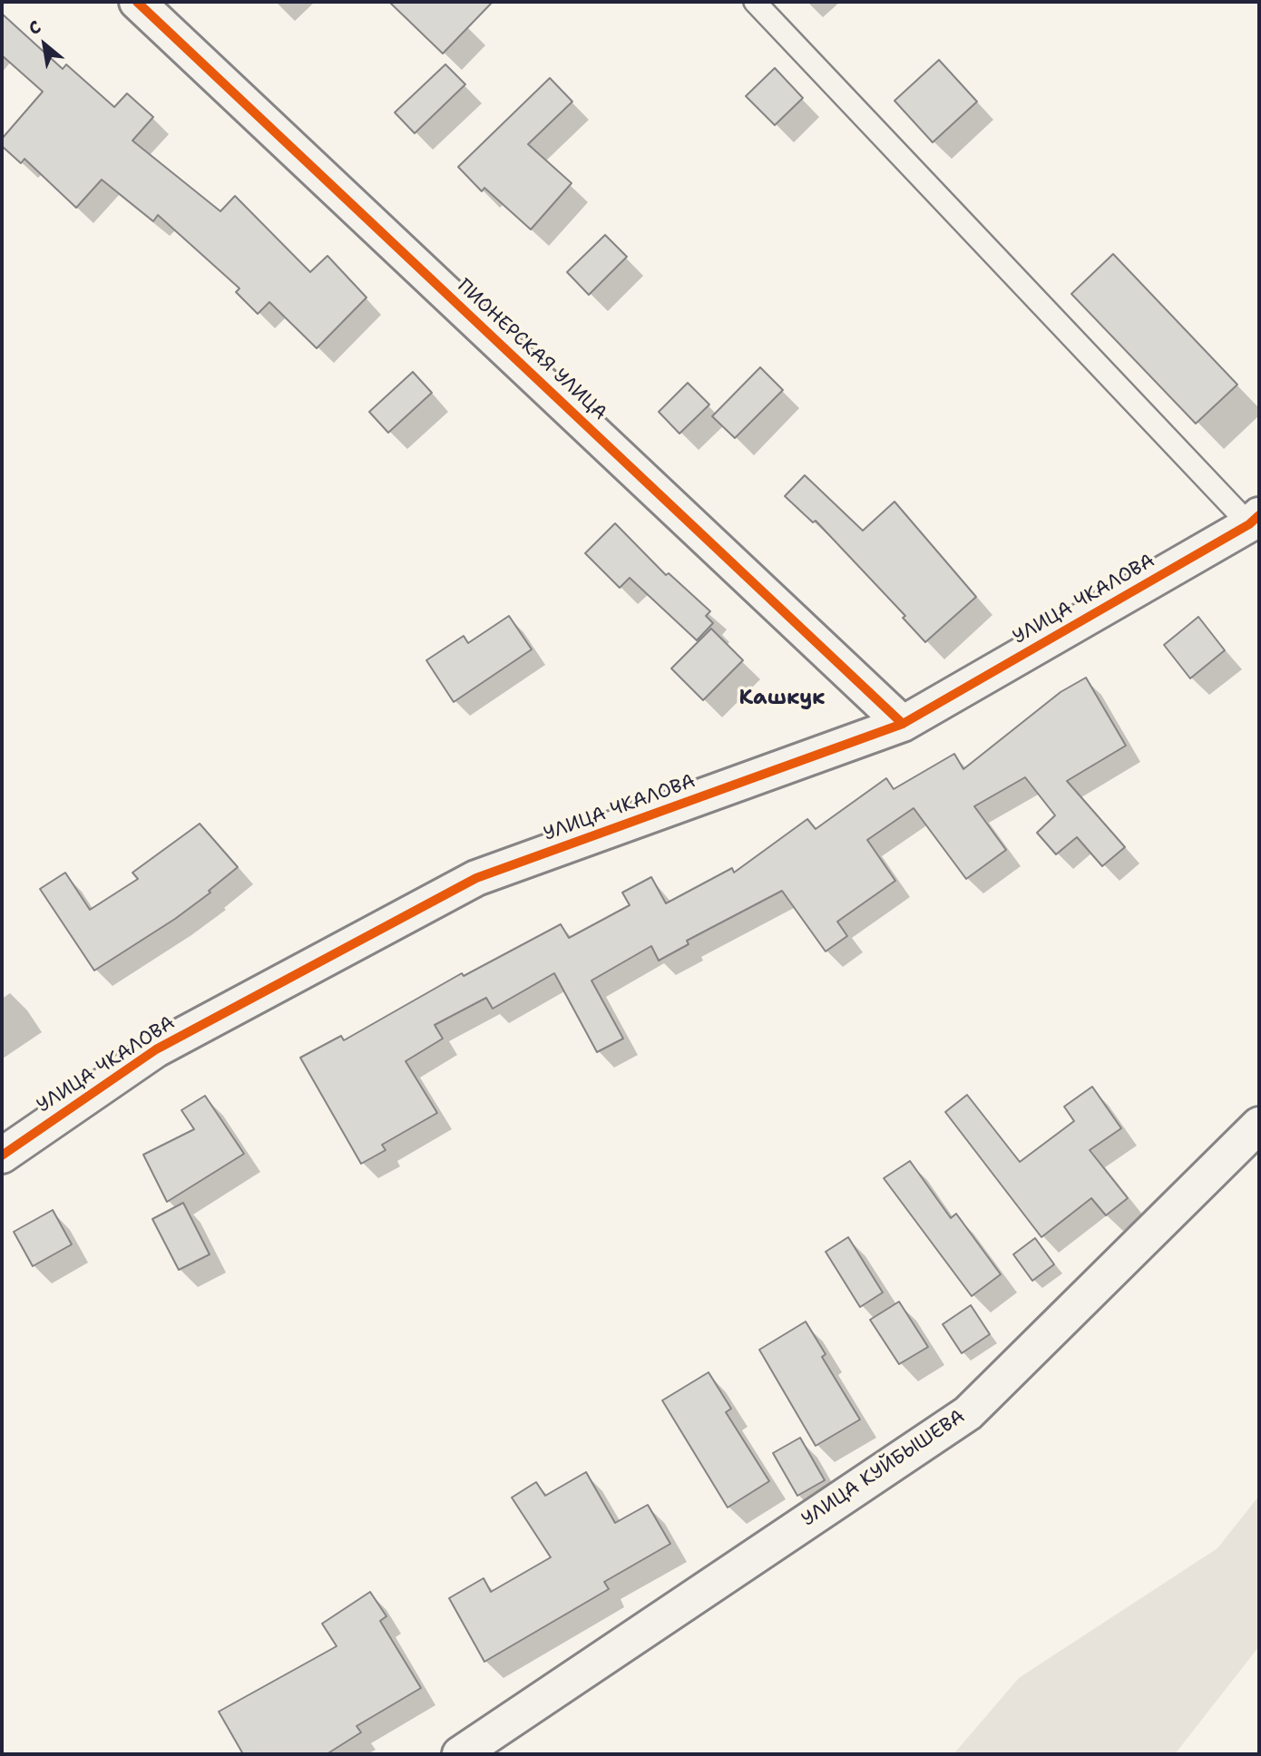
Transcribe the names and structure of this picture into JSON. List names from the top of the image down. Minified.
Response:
{"streets":{"street":["ПИОНЕРСКАЯ УЛИЦА","УЛИЦА ЧКАЛОВА","УЛИЦА КУЙБЫШЕВА"]},"crossings":[["ПИОНЕРСКАЯ УЛИЦА","УЛИЦА ЧКАЛОВА"]],"districts":["Кашкук"],"north":"top left"}
